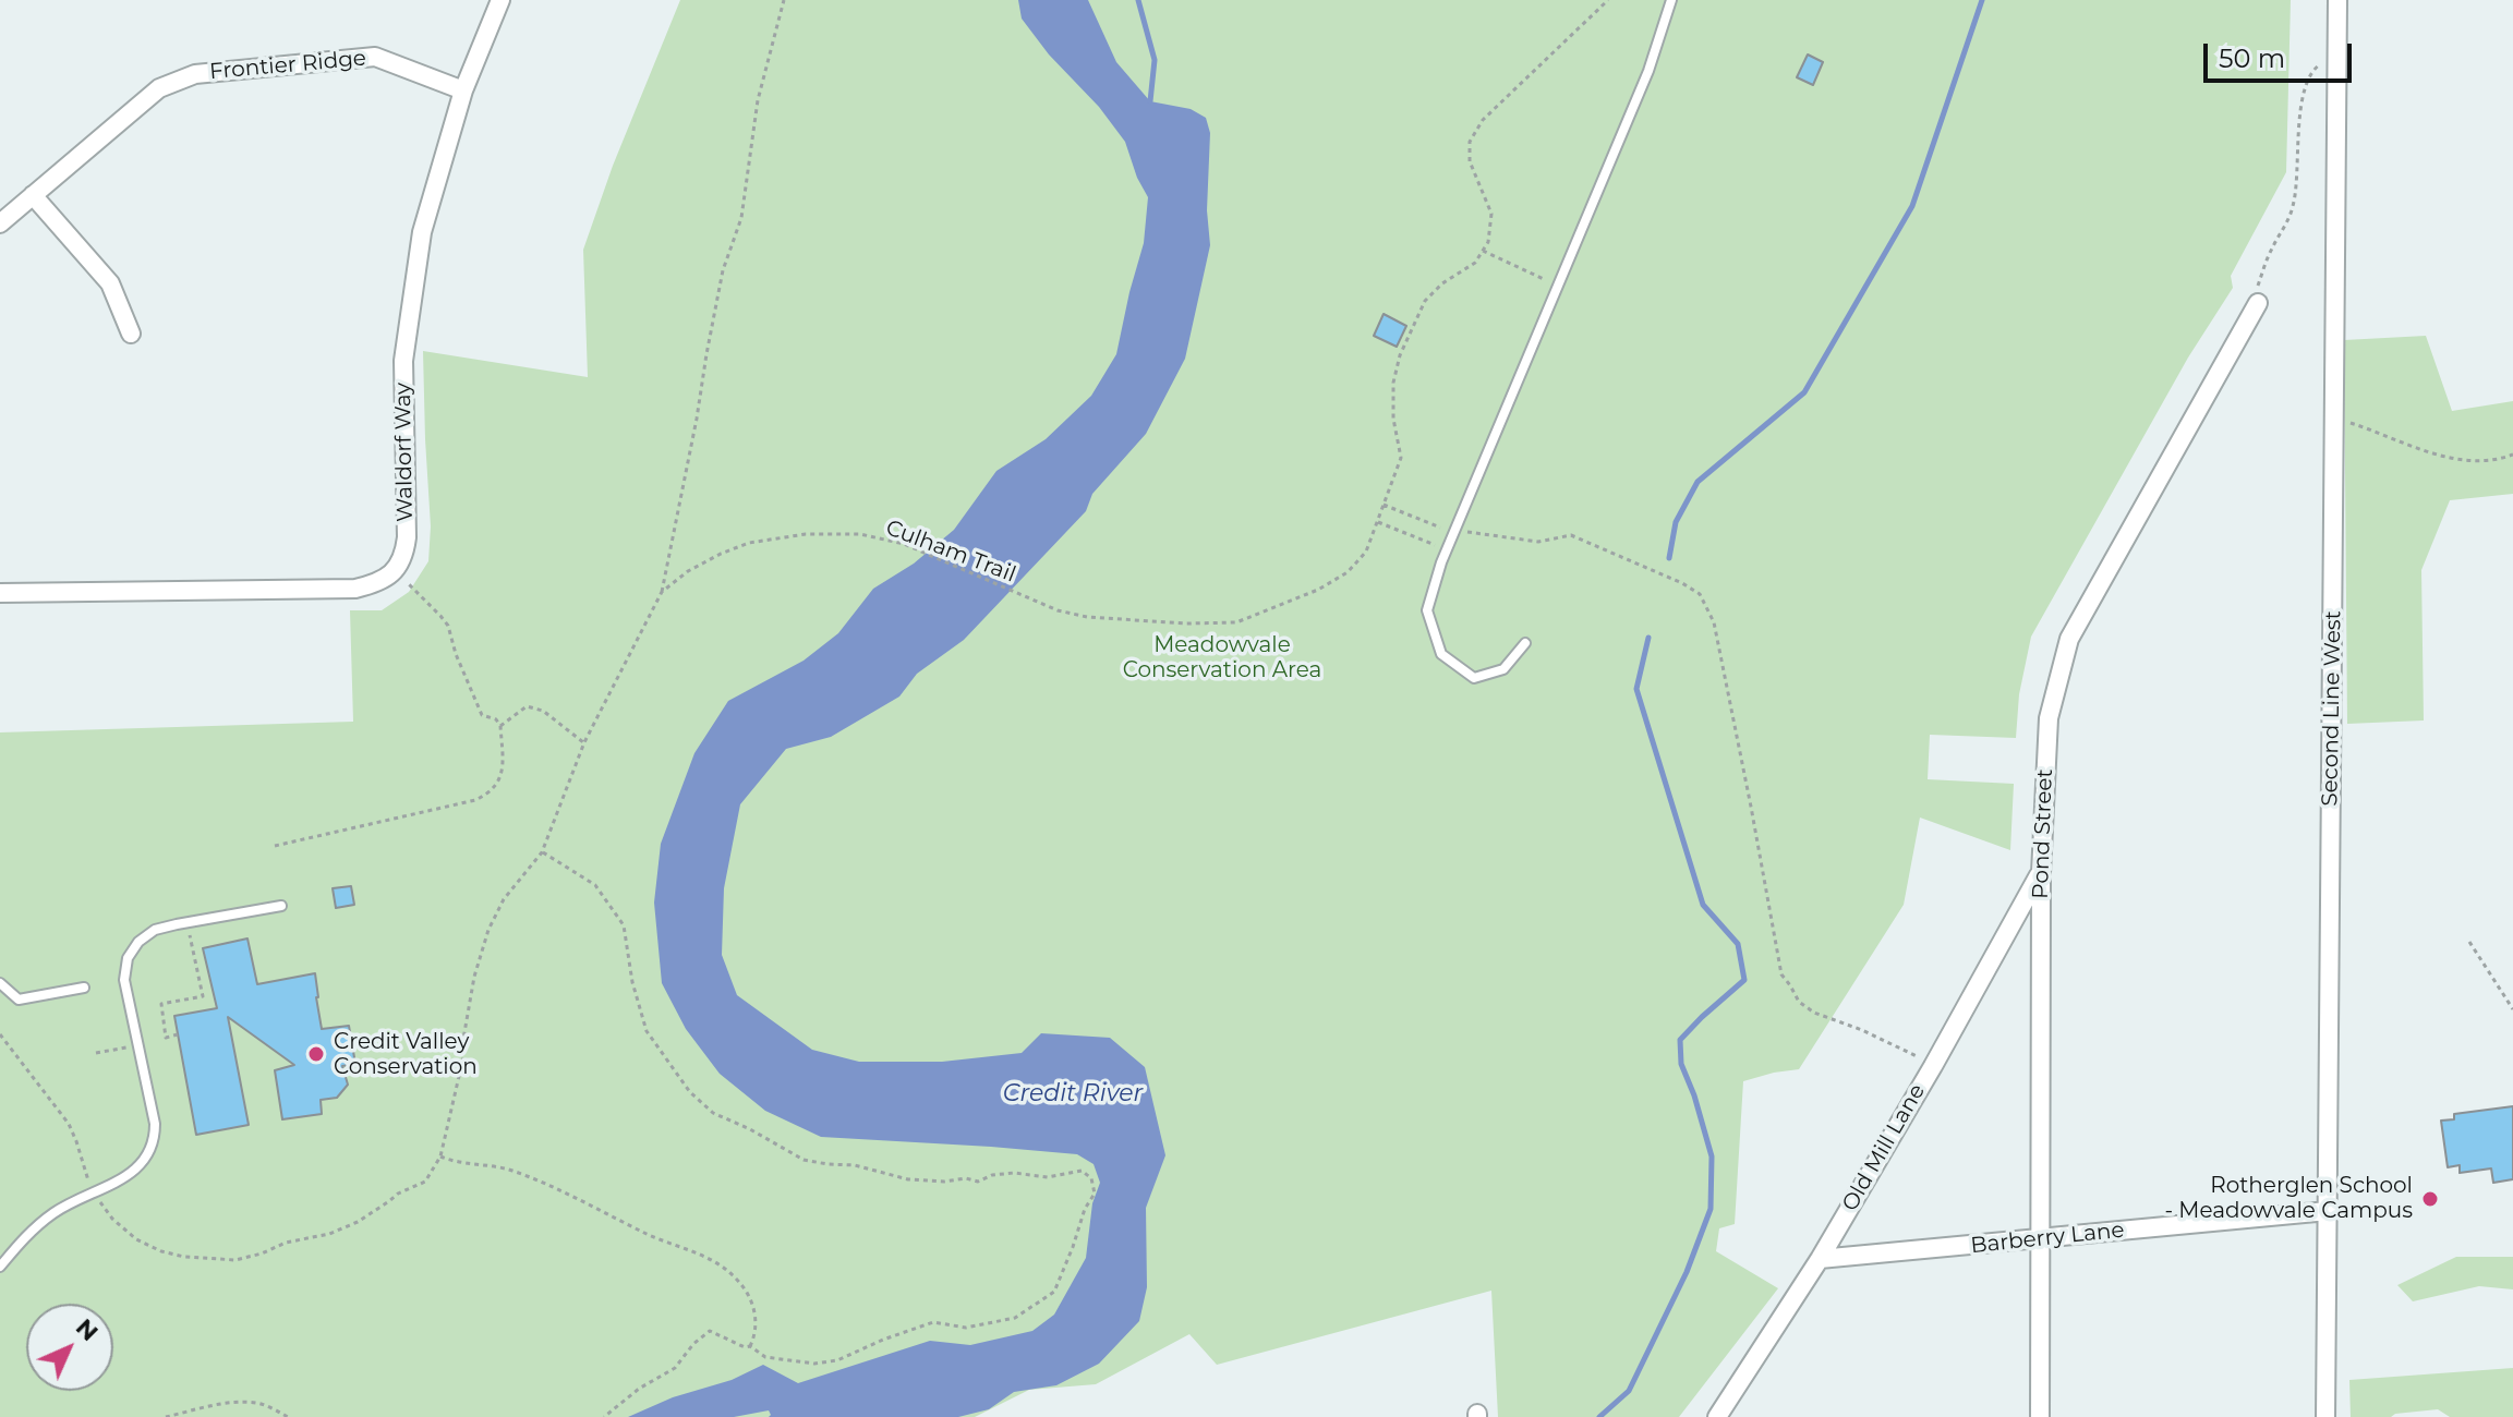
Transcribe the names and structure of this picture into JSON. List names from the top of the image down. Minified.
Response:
{"streets":{"street":["Frontier Ridge","Waldorf Way","Second Line West","Pond Street","Old Mill Lane","Barberry Lane"],"path":["Culham Trail"]},"crossings":[["Frontier Ridge","Waldorf Way"],["Second Line West","Barberry Lane"],["Pond Street","Old Mill Lane"],["Pond Street","Barberry Lane"],["Old Mill Lane","Barberry Lane"]],"water":["Credit River"],"parks":["Meadowvale Conservation Area"],"places":["Credit Valley Conservation","Rotherglen School - Meadowvale Campus"],"scale_bar":"50 m","north":"top right"}
